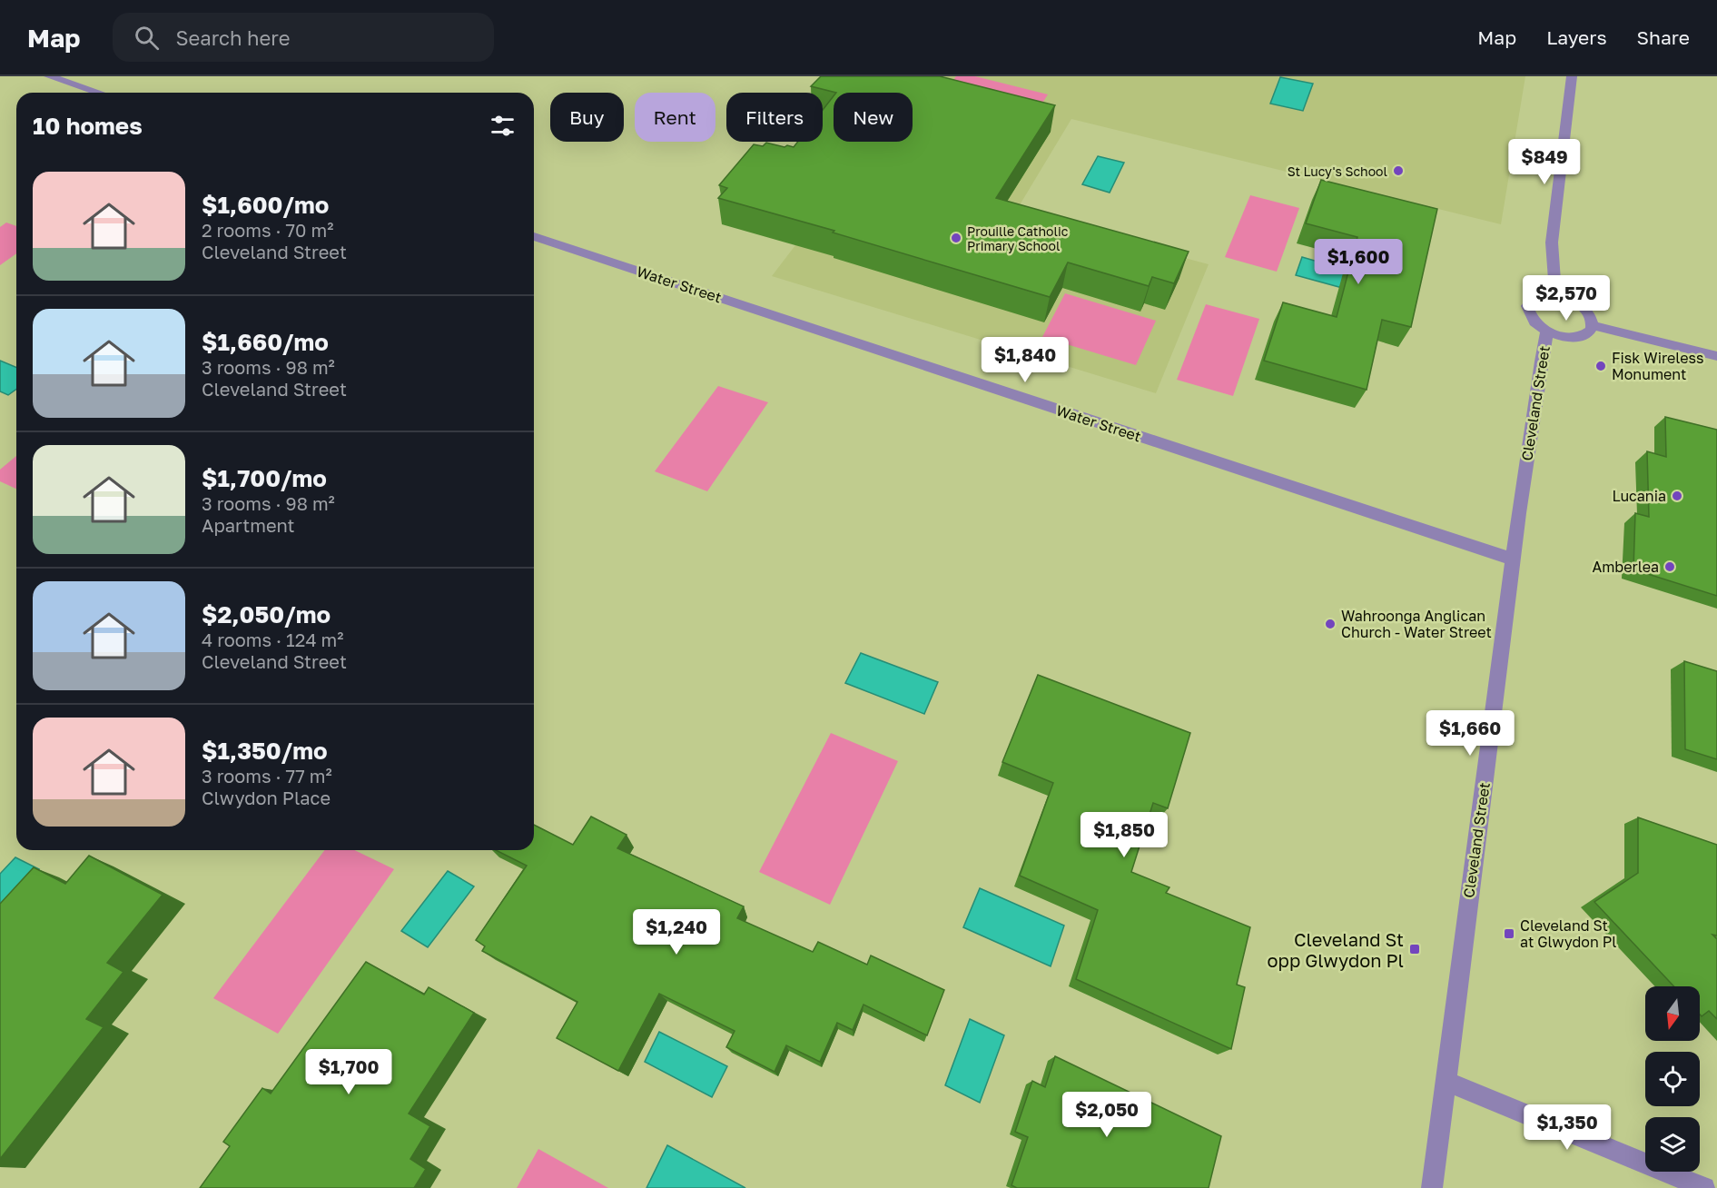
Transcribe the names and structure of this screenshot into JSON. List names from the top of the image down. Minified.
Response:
{"streets":{"street":["Water Street","Cleveland Street"]},"crossings":[["Water Street","Cleveland Street"]],"places":{"other":["St Lucy's School","Prouille Catholic Primary School","Fisk Wireless Monument","Lucania","Amberlea","Wahroonga Anglican Church - Water Street"],"transit":["Cleveland St at Glwydon Pl","Cleveland St opp Glwydon Pl"]},"north":"bottom","page":{"header":"Map","search":"Search here","nav":["Map","Layers","Share"],"chip":["Buy","Rent","Filters","New"],"heading":"10 homes","price":["$849","$1,600","$2,570","$1,840","$1,660","$1,850","$1,240","$1,700","$2,050","$1,350"],"list":[{"name":"$1,600/mo","note":"2 rooms · 70 m² · Cleveland Street"},{"name":"$1,660/mo","note":"3 rooms · 98 m² · Cleveland Street"},{"name":"$1,700/mo","note":"3 rooms · 98 m² · Apartment"},{"name":"$2,050/mo","note":"4 rooms · 124 m² · Cleveland Street"},{"name":"$1,350/mo","note":"3 rooms · 77 m² · Clwydon Place"}]}}
